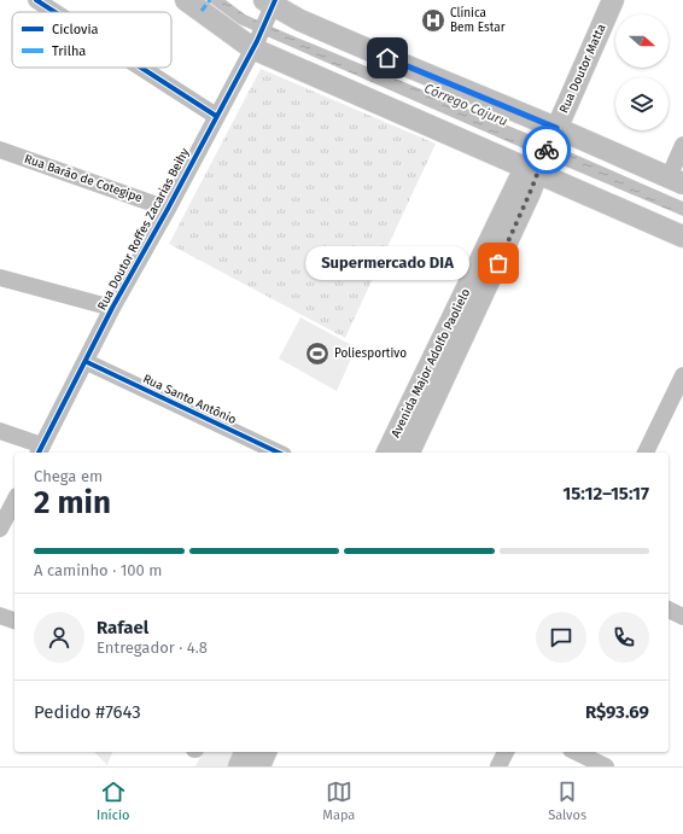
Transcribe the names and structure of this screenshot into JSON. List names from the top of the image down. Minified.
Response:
{"streets":{"main road":["Rua Doutor Matta","Avenida Major Adolfo Paolielo"],"street":["Rua Barão de Cotegipe","Rua Doutor Roffes Zacarias Beihy","Rua Santo Antônio"]},"crossings":[["Rua Doutor Matta","Avenida Major Adolfo Paolielo"],["Rua Barão de Cotegipe","Rua Doutor Roffes Zacarias Beihy"],["Rua Doutor Roffes Zacarias Beihy","Rua Santo Antônio"]],"water":["Córrego Cajuru"],"places":{"hospital":["Clínica Bem Estar"],"other":["Supermercado DIA"],"sports":["Poliesportivo"]},"legend":["Ciclovia","Trilha"],"north":"right","page":{"bubble":"Supermercado DIA","heading":["2 min","Chega em","15:12–15:17"],"panel":["Rafael","Entregador · 4.8","Pedido #7643","R$93.69"],"bar":"A caminho · 100 m","tabs":["Início","Mapa","Salvos"]}}
